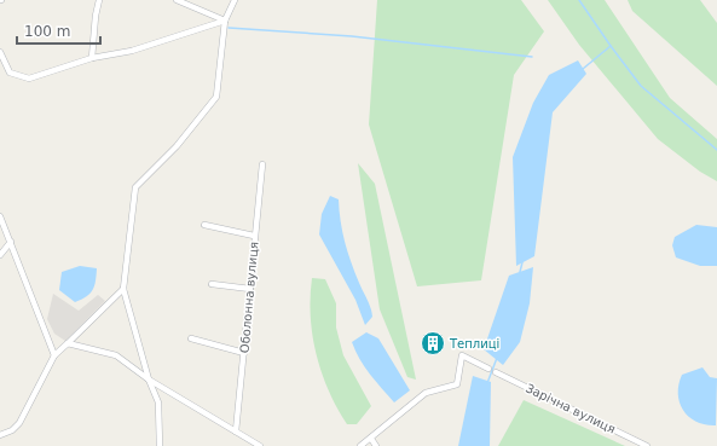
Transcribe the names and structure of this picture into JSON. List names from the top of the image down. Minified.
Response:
{"streets":{"street":["Оболонна вулиця","Зарічна вулиця"]},"places":{"building":["Теплиці"]},"scale_bar":"100 m"}
